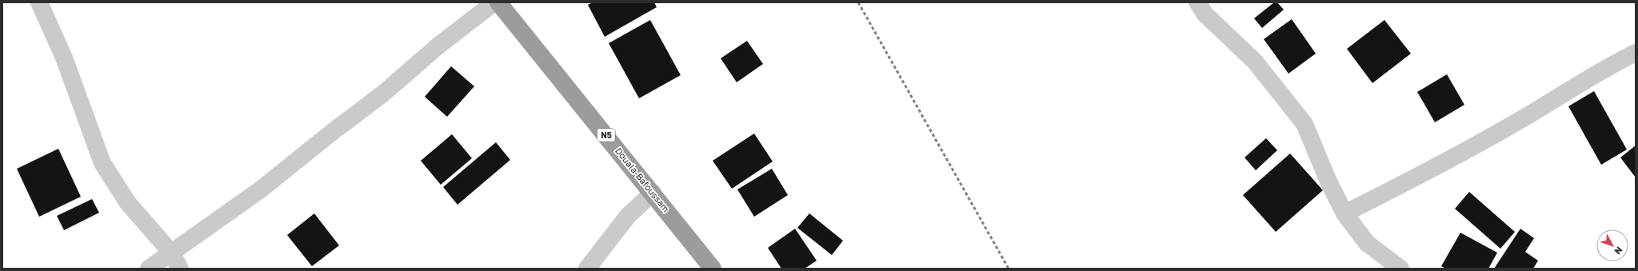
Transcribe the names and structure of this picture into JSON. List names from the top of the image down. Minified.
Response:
{"streets":{"highway":["N5","Douala-Bafoussam"]},"north":"bottom right"}
